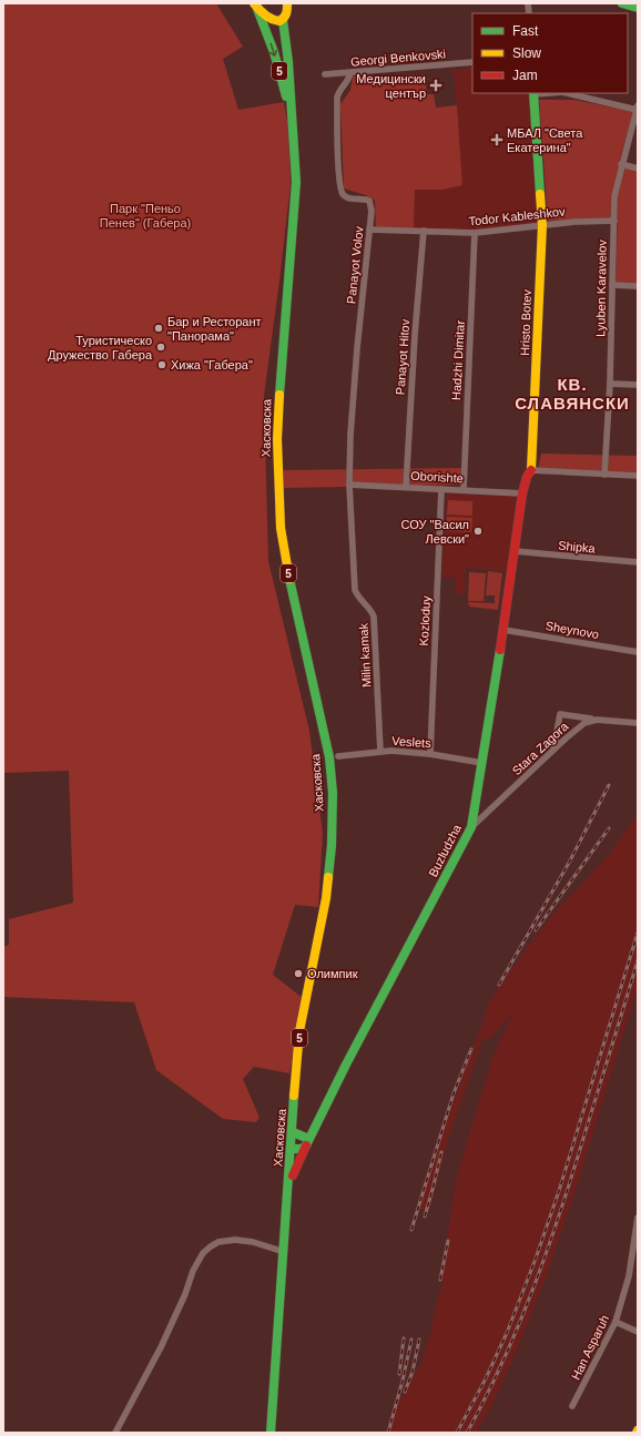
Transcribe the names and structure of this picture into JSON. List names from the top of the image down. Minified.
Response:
{"streets":{"main road":["5","Hristo Botev","Хасковска","Buzludzha"],"street":["Georgi Benkovski","Todor Kableshkov","Panayot Volov","Lyuben Karavelov","Panayot Hitov","Hadzhi Dimitar","Oborishte","Shipka","Kozloduy","Sheynovo","Milin kamak","Veslets","Stara Zagora","Han Asparuh"]},"crossings":[["Georgi Benkovski","Panayot Volov"],["5","Хасковска"],["Todor Kableshkov","Panayot Volov"],["Todor Kableshkov","Lyuben Karavelov"],["Todor Kableshkov","Hristo Botev"],["Todor Kableshkov","Panayot Hitov"],["Todor Kableshkov","Hadzhi Dimitar"],["Panayot Volov","Oborishte"],["Panayot Volov","Milin kamak"],["Hristo Botev","Oborishte"],["Hristo Botev","Shipka"],["Hristo Botev","Buzludzha"],["Panayot Hitov","Oborishte"],["Hadzhi Dimitar","Oborishte"],["Хасковска","Buzludzha"],["Oborishte","Kozloduy"],["Oborishte","Milin kamak"],["Shipka","Buzludzha"],["Kozloduy","Veslets"],["Sheynovo","Buzludzha"],["Milin kamak","Veslets"],["Veslets","Buzludzha"],["Stara Zagora","Buzludzha"]],"districts":["КВ. СЛАВЯНСКИ"],"parks":["Парк \"Пеньо Пенев\" (Габера)"],"places":{"health":["Медицински център","МБАЛ \"Света Екатерина\""],"other":["Бар и Ресторант \"Панорама\"","Туристическо Дружество Габера","Хижа \"Габера\"","СОУ \"Васил Левски\"","Олимпик"]},"legend":["Fast","Slow","Jam"]}
